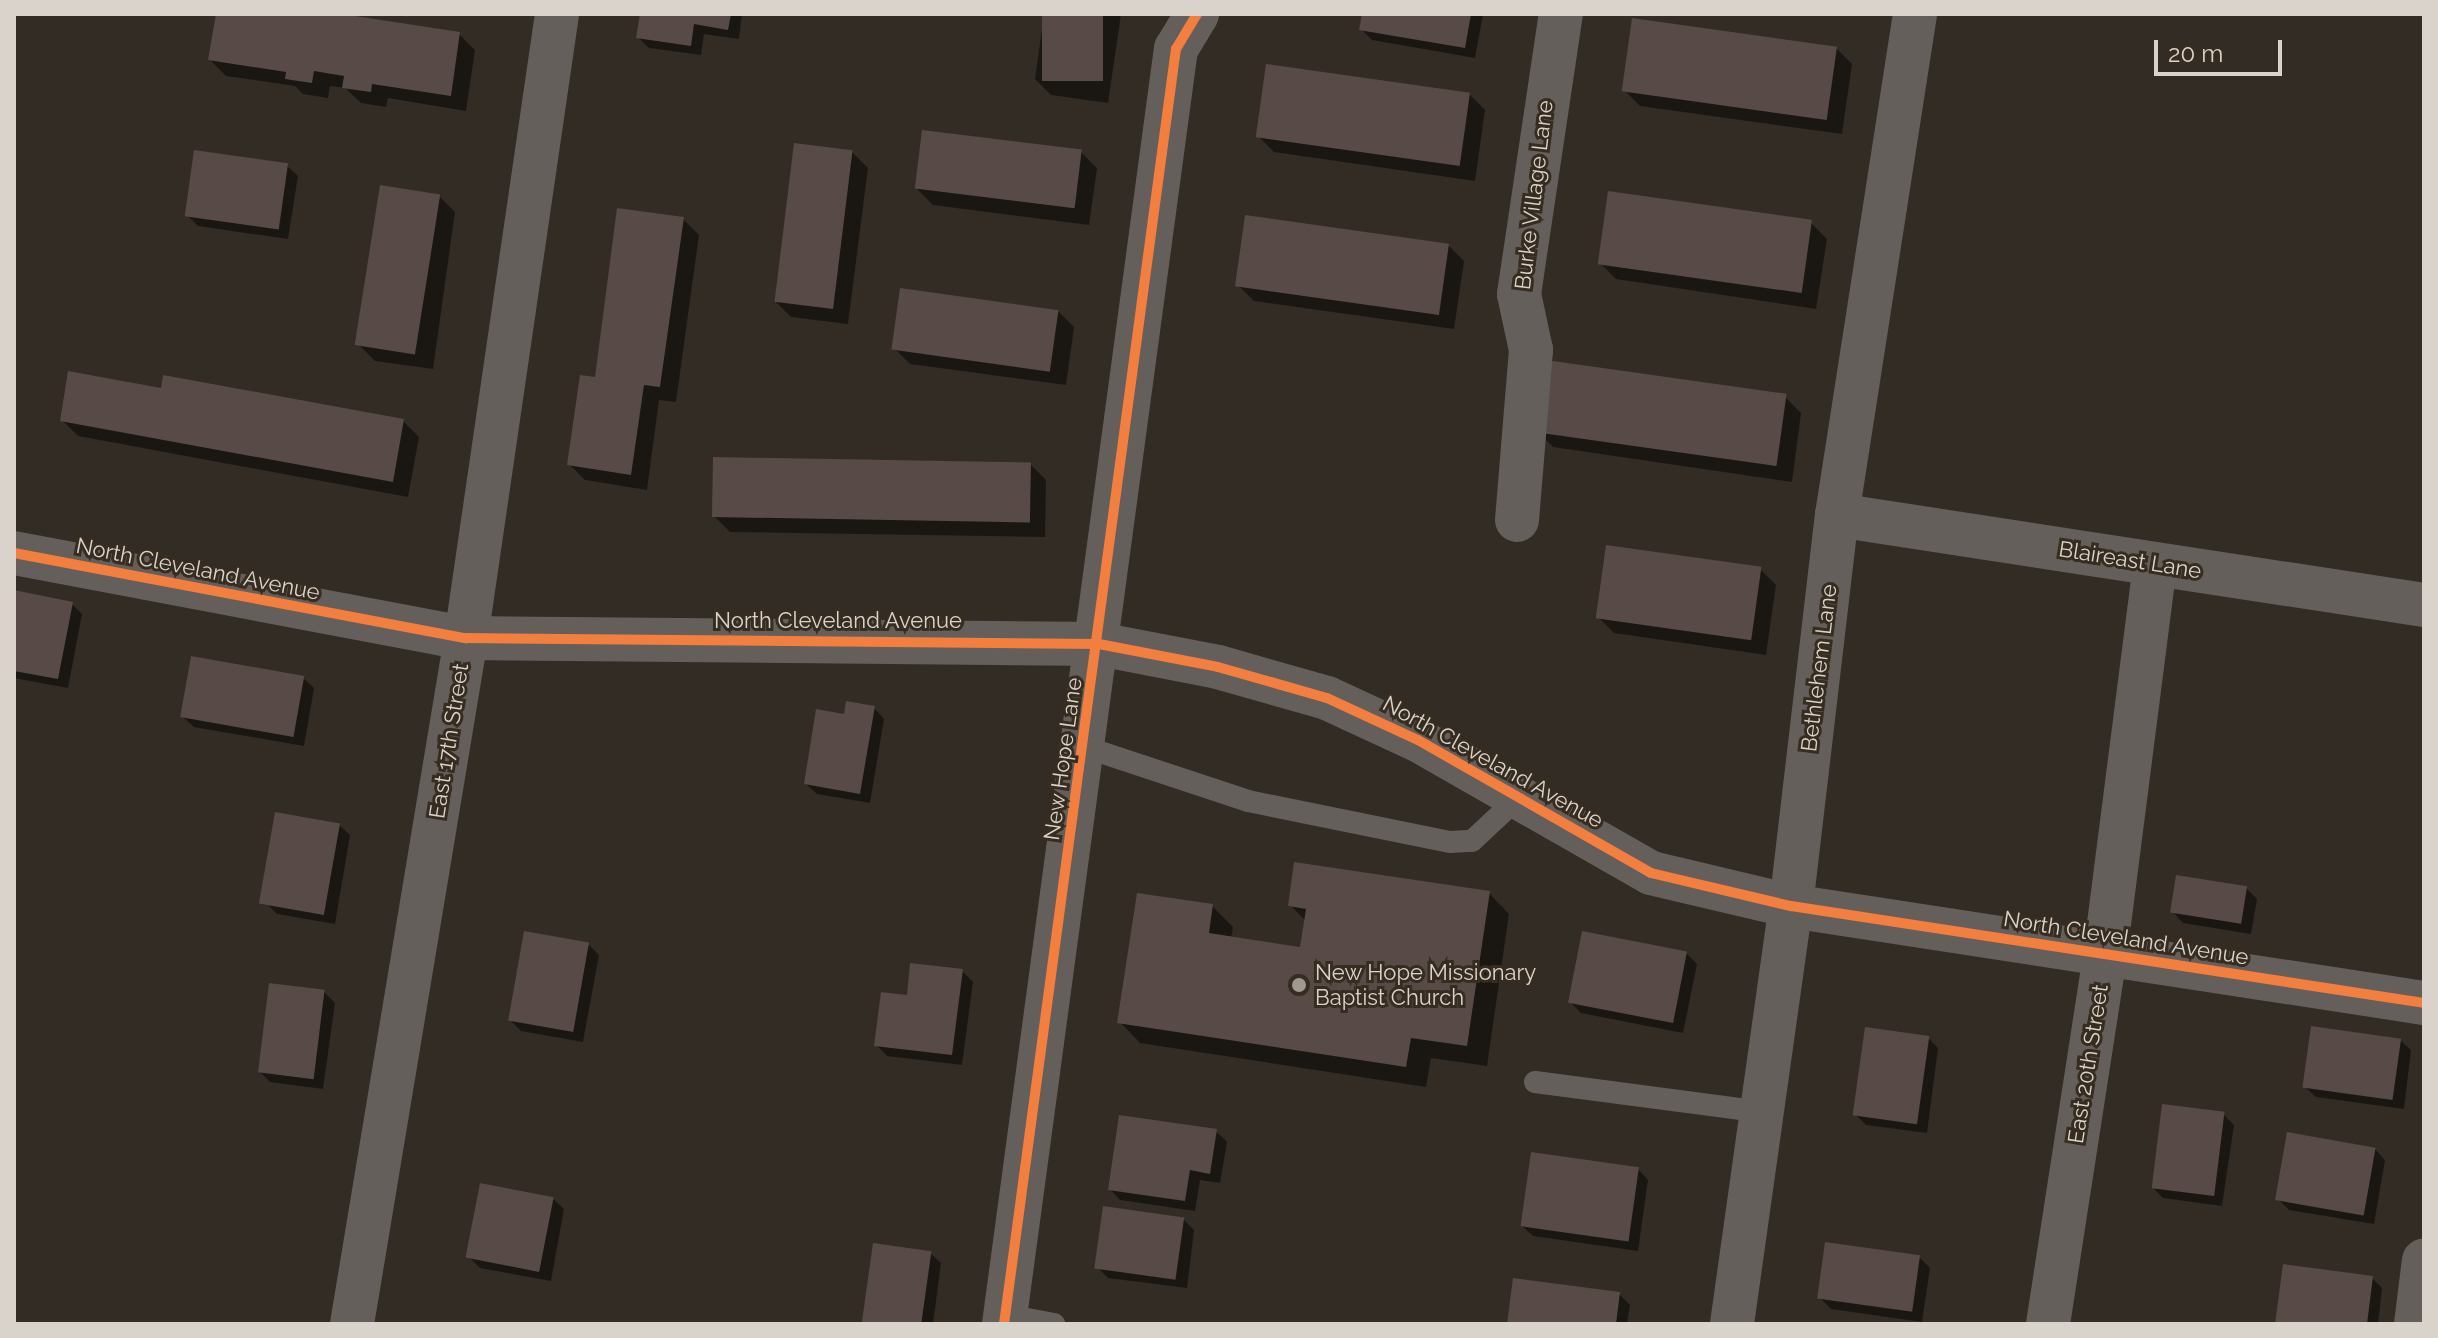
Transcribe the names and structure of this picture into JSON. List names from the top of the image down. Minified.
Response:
{"streets":{"street":["Burke Village Lane","Blaireast Lane","North Cleveland Avenue","Bethlehem Lane","East 17th Street","New Hope Lane","East 20th Street"]},"crossings":[["Blaireast Lane","Bethlehem Lane"],["Blaireast Lane","East 20th Street"],["North Cleveland Avenue","Bethlehem Lane"],["North Cleveland Avenue","East 17th Street"],["North Cleveland Avenue","New Hope Lane"],["North Cleveland Avenue","East 20th Street"]],"places":["New Hope Missionary Baptist Church"],"scale_bar":"20 m"}
